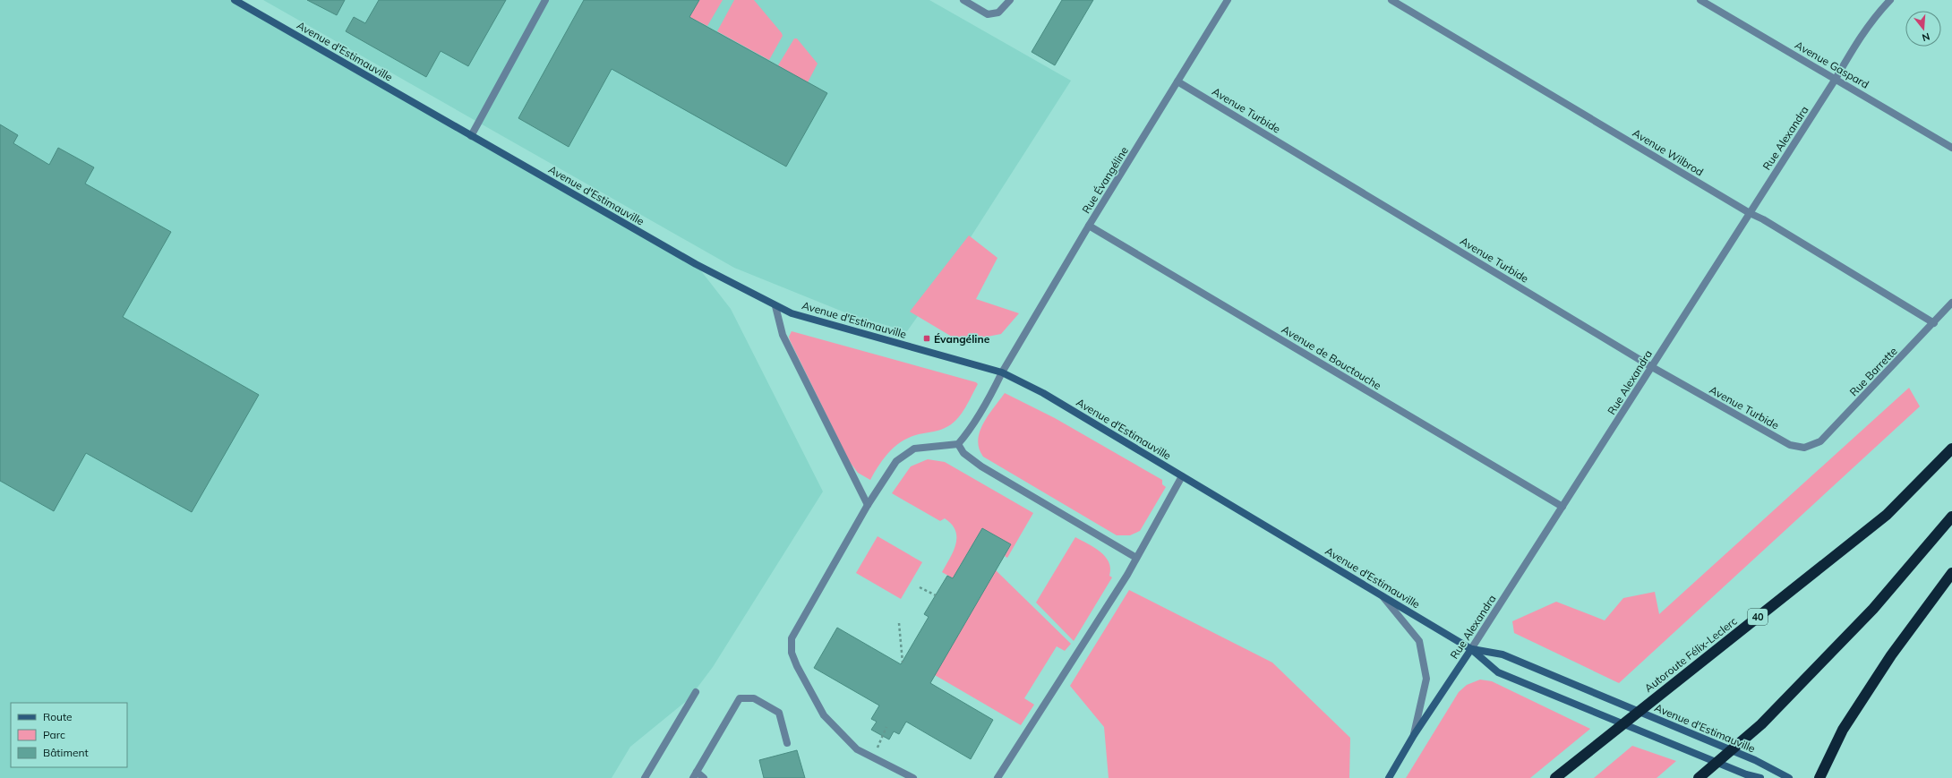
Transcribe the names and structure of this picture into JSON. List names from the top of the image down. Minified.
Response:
{"streets":{"highway":["40","Autoroute Félix-Leclerc"],"main road":["Avenue d'Estimauville","Rue Alexandra"],"street":["Avenue Gaspard","Avenue Turbide","Avenue Wilbrod","Rue Évangéline","Avenue de Bouctouche","Rue Barrette"]},"crossings":[["Avenue d'Estimauville","Rue Alexandra"],["Avenue d'Estimauville","Rue Évangéline"],["Avenue Gaspard","Rue Alexandra"],["Avenue Turbide","Rue Alexandra"],["Avenue Turbide","Rue Évangéline"],["Avenue Turbide","Rue Barrette"],["Rue Alexandra","Avenue Wilbrod"],["Rue Alexandra","Avenue de Bouctouche"],["Avenue Wilbrod","Rue Barrette"],["Rue Évangéline","Avenue de Bouctouche"]],"places":{"transit":["Évangéline"]},"legend":["Route","Parc","Bâtiment"],"north":"bottom"}
